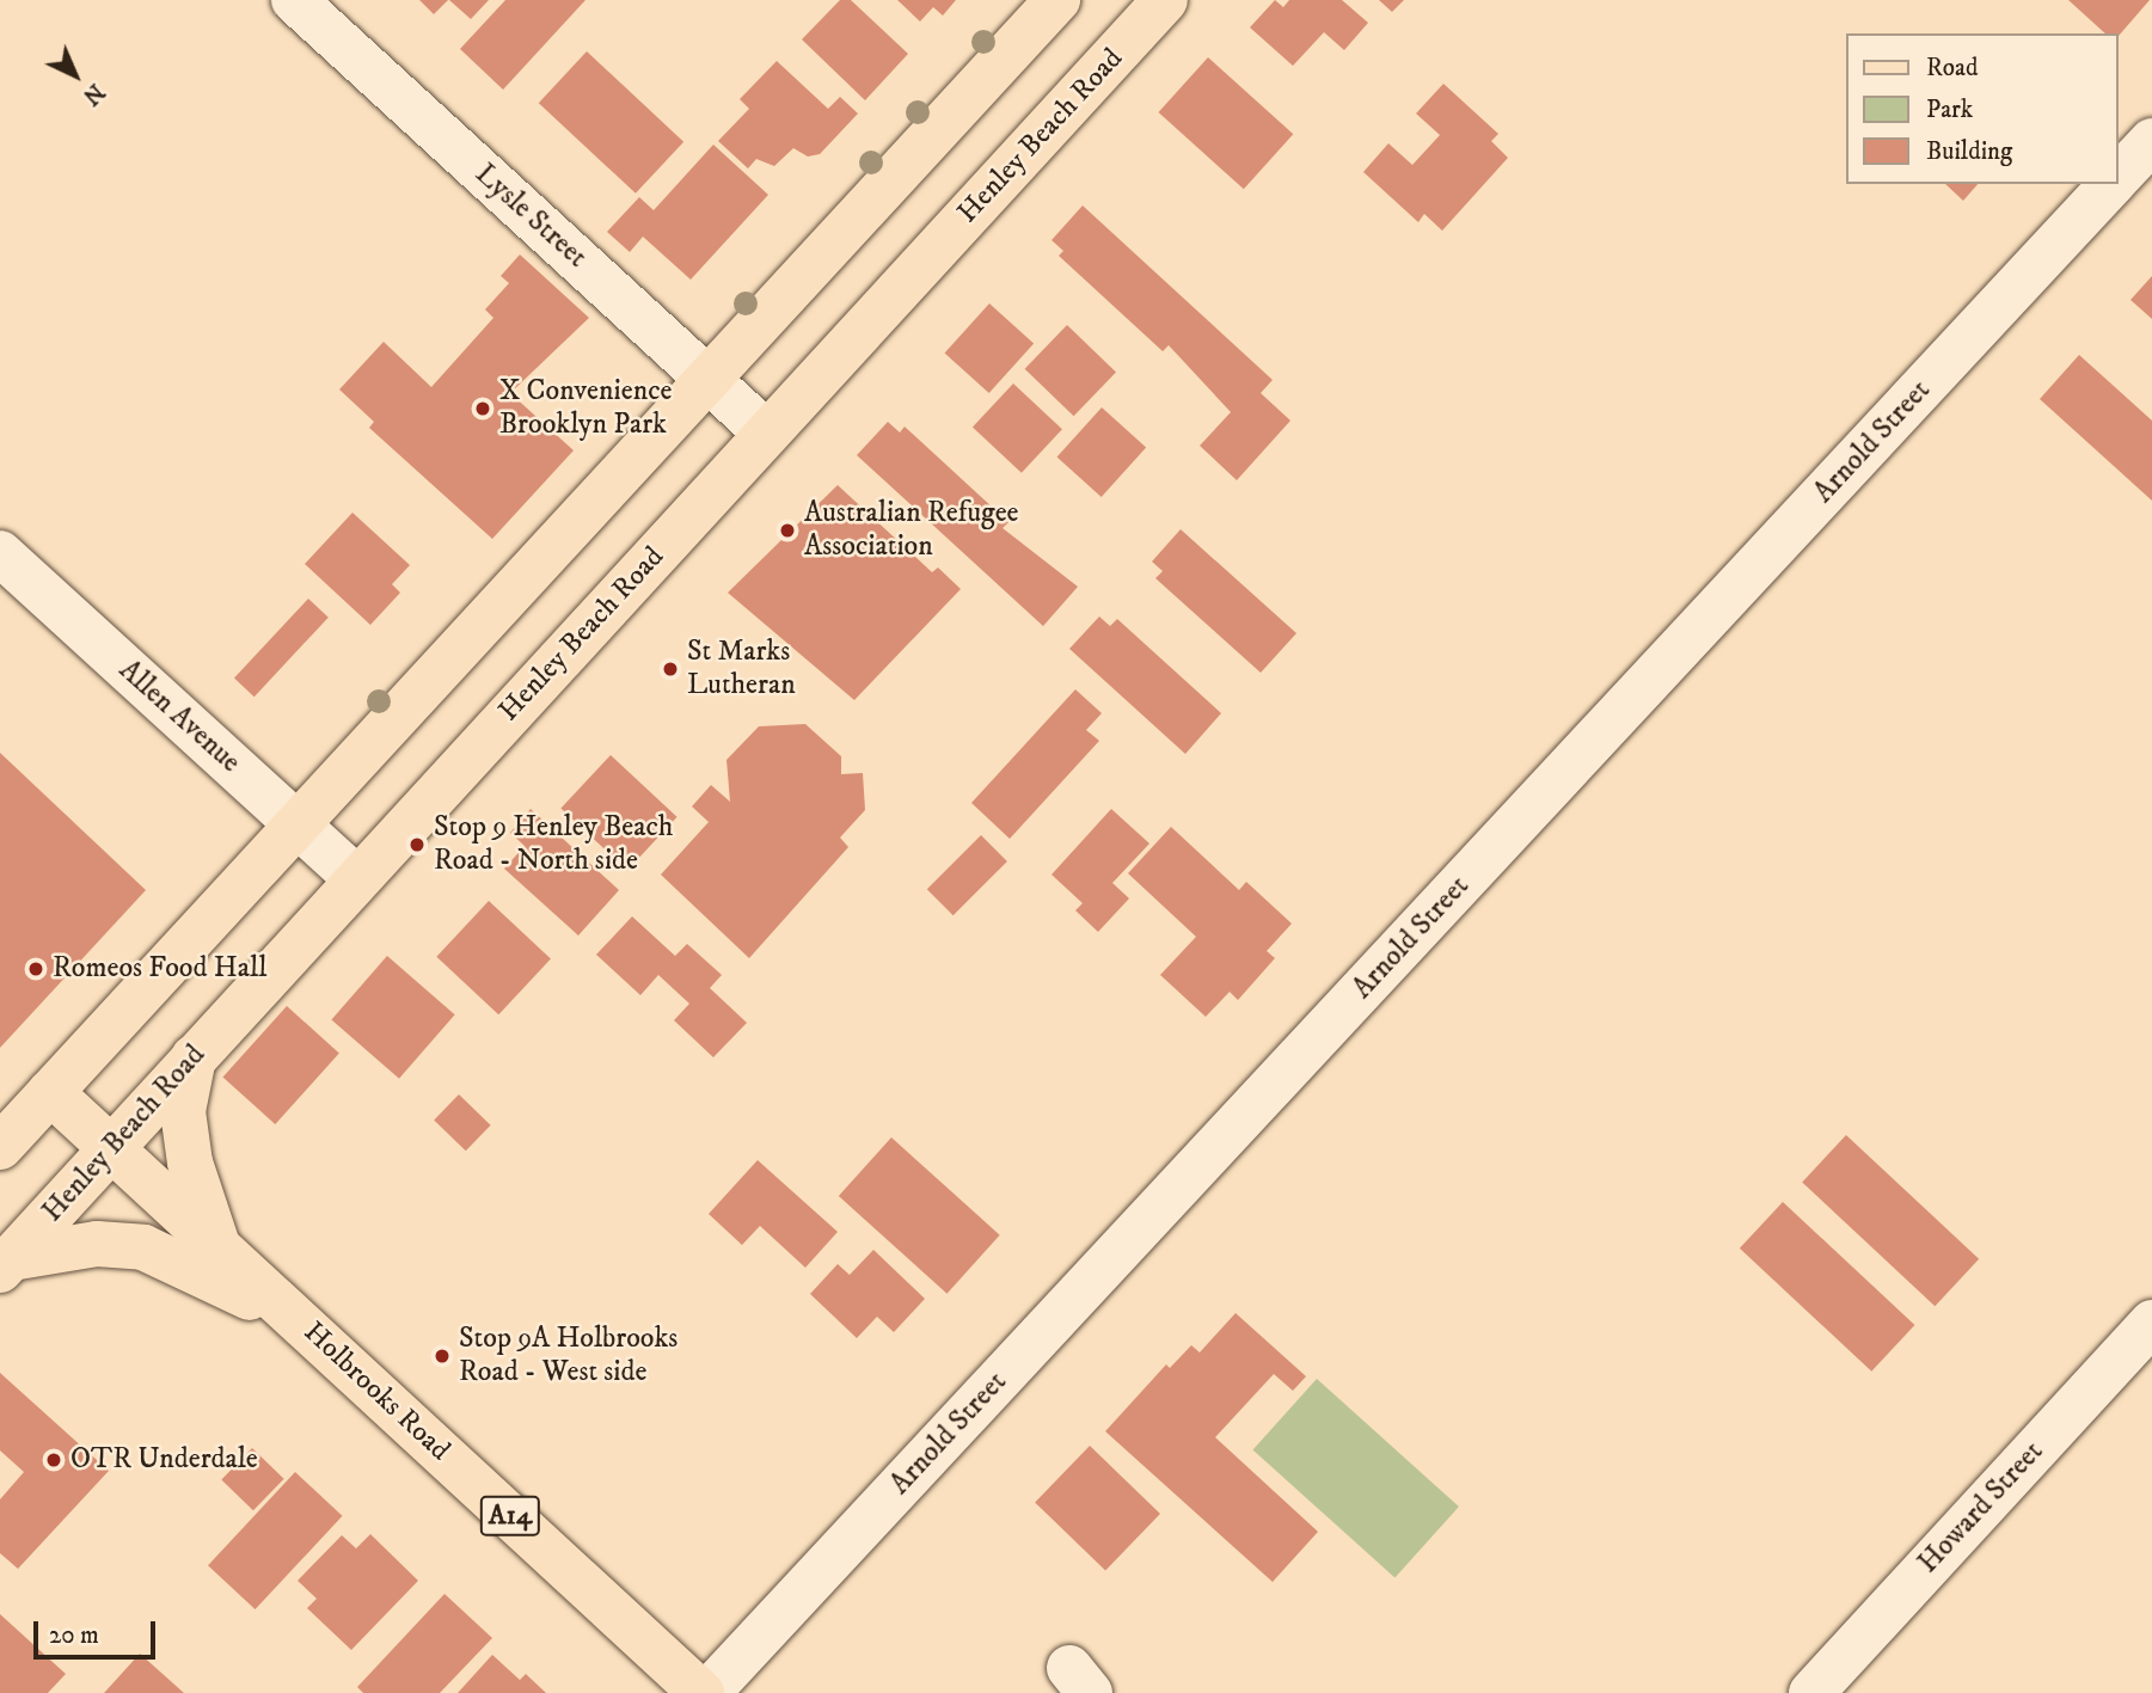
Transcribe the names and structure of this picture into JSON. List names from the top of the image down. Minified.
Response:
{"streets":{"main road":["Henley Beach Road","Holbrooks Road","A14"],"street":["Lysle Street","Arnold Street","Allen Avenue","Howard Street"]},"crossings":[["Henley Beach Road","Lysle Street"],["Henley Beach Road","Allen Avenue"],["Henley Beach Road","Holbrooks Road"],["Henley Beach Road","A14"],["Arnold Street","Holbrooks Road"],["Holbrooks Road","A14"]],"places":["X Convenience Brooklyn Park","Australian Refugee Association","St Marks Lutheran","Stop 9 Henley Beach Road - North side","Romeos Food Hall","Stop 9A Holbrooks Road - West side","OTR Underdale"],"legend":["Road","Park","Building"],"scale_bar":"20 m","north":"bottom right"}
